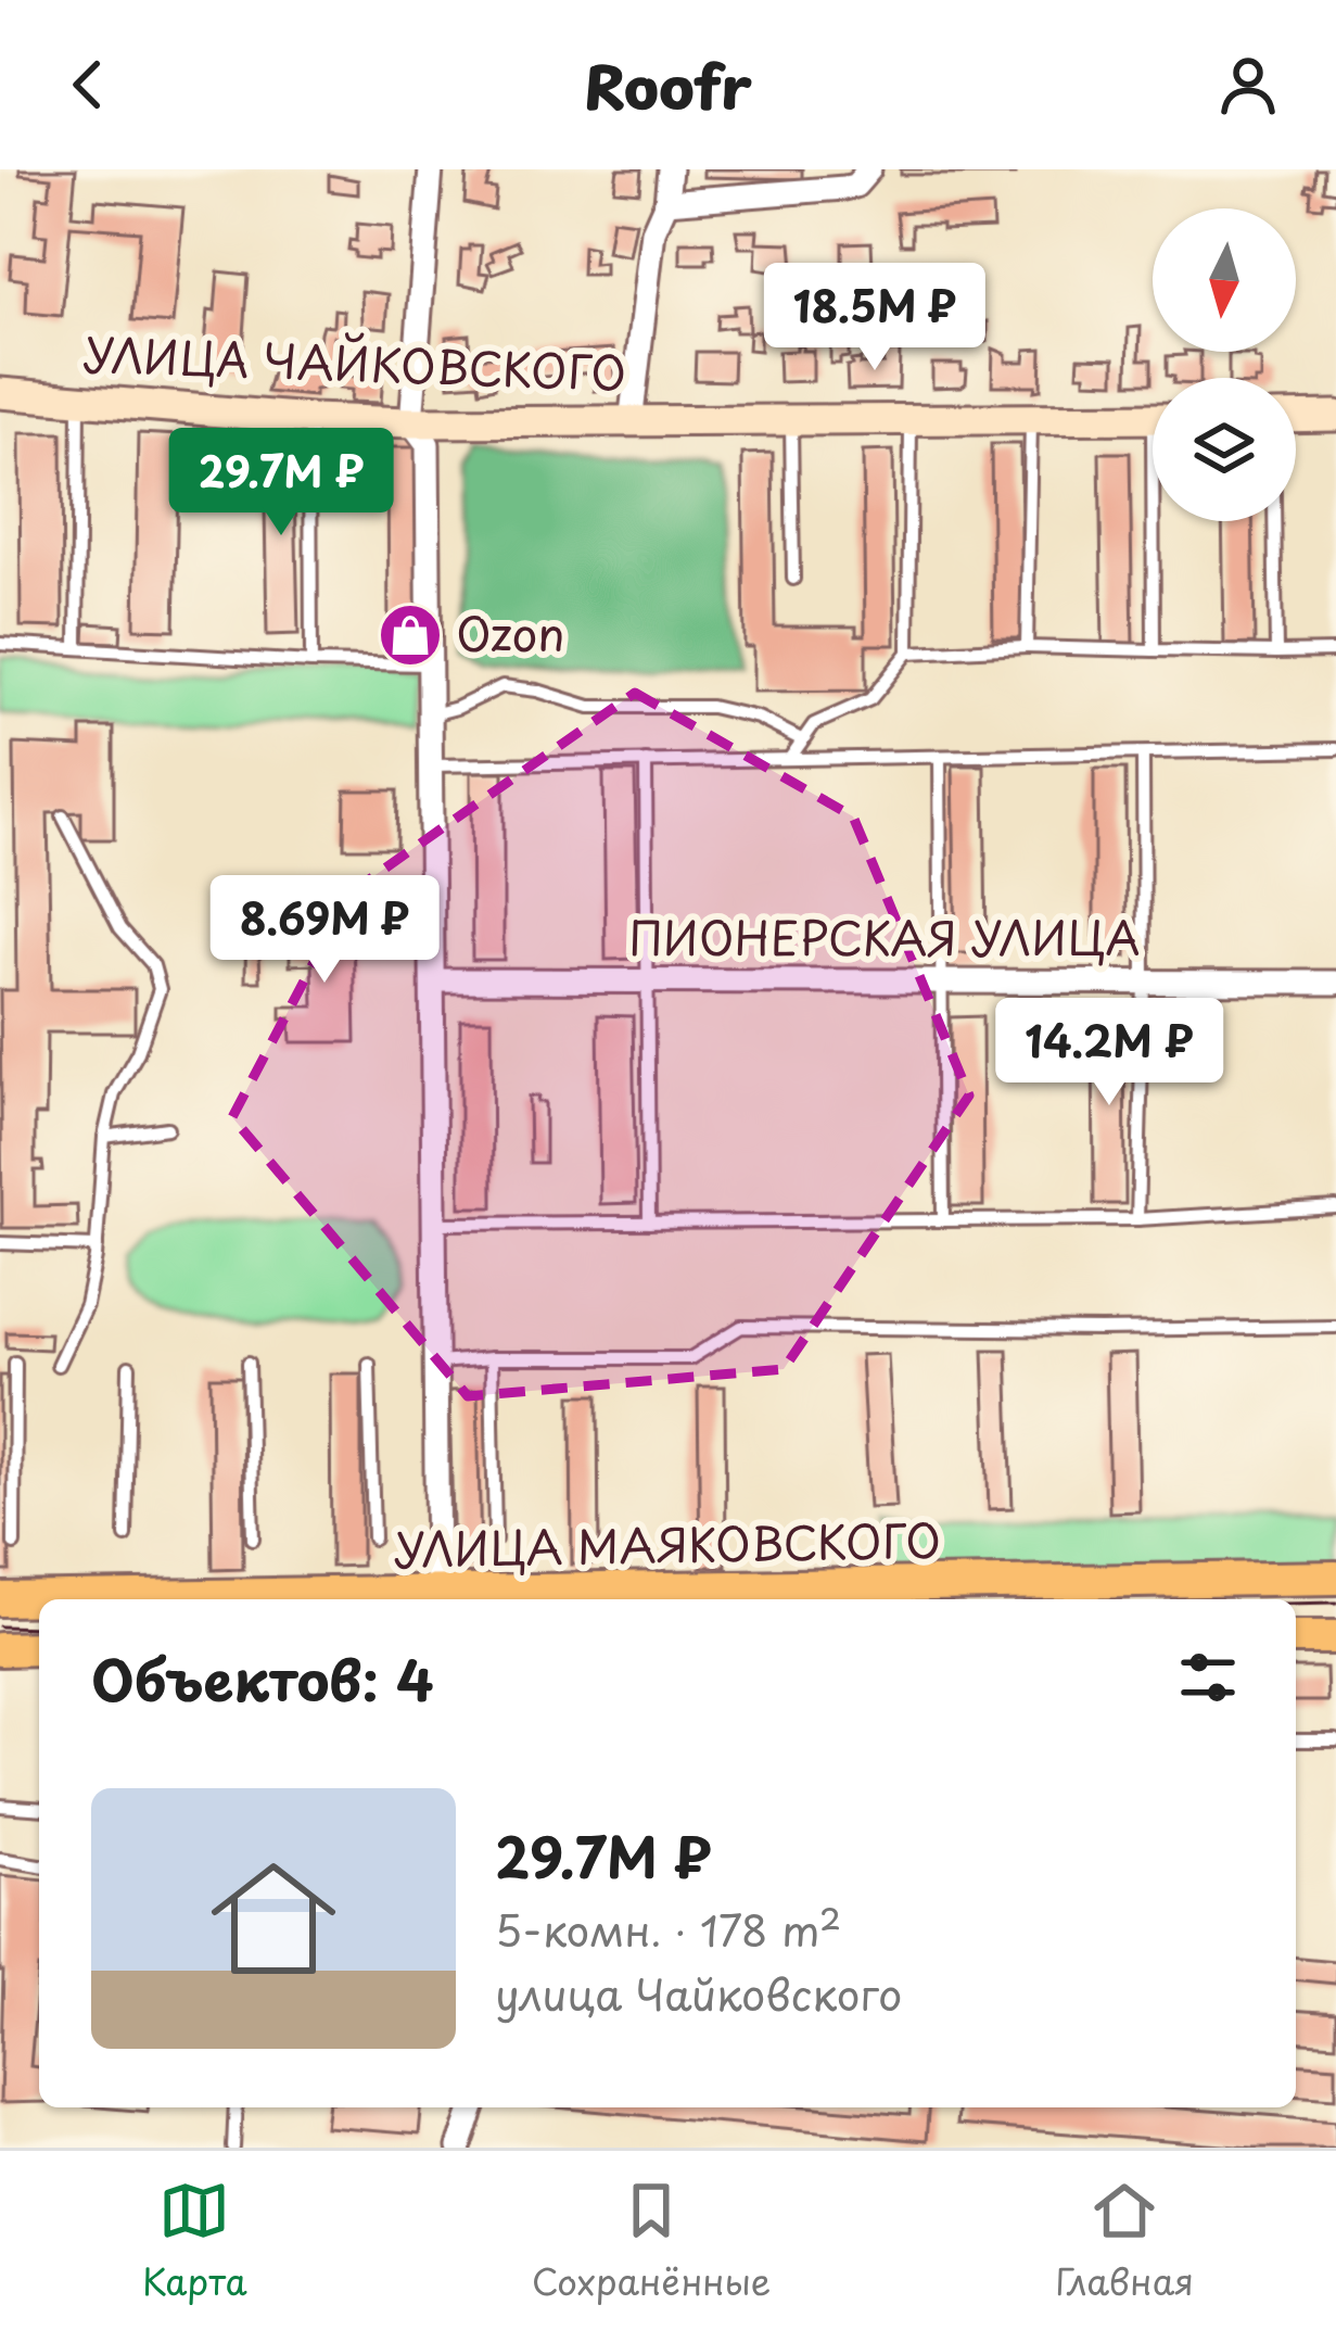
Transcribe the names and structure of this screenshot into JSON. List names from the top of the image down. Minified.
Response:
{"streets":{"main road":["УЛИЦА ЧАЙКОВСКОГО","УЛИЦА МАЯКОВСКОГО"],"street":["ПИОНЕРСКАЯ УЛИЦА"]},"places":{"shop":["Ozon"]},"north":"bottom","page":{"header":"Roofr","price":["18.5M ₽","29.7M ₽","8.69M ₽","14.2M ₽"],"heading":"Объектов: 4","list":[{"name":"29.7M ₽","note":"5-комн. · 178 m² · улица Чайковского"}],"tabs":["Карта","Сохранённые","Главная"]}}
